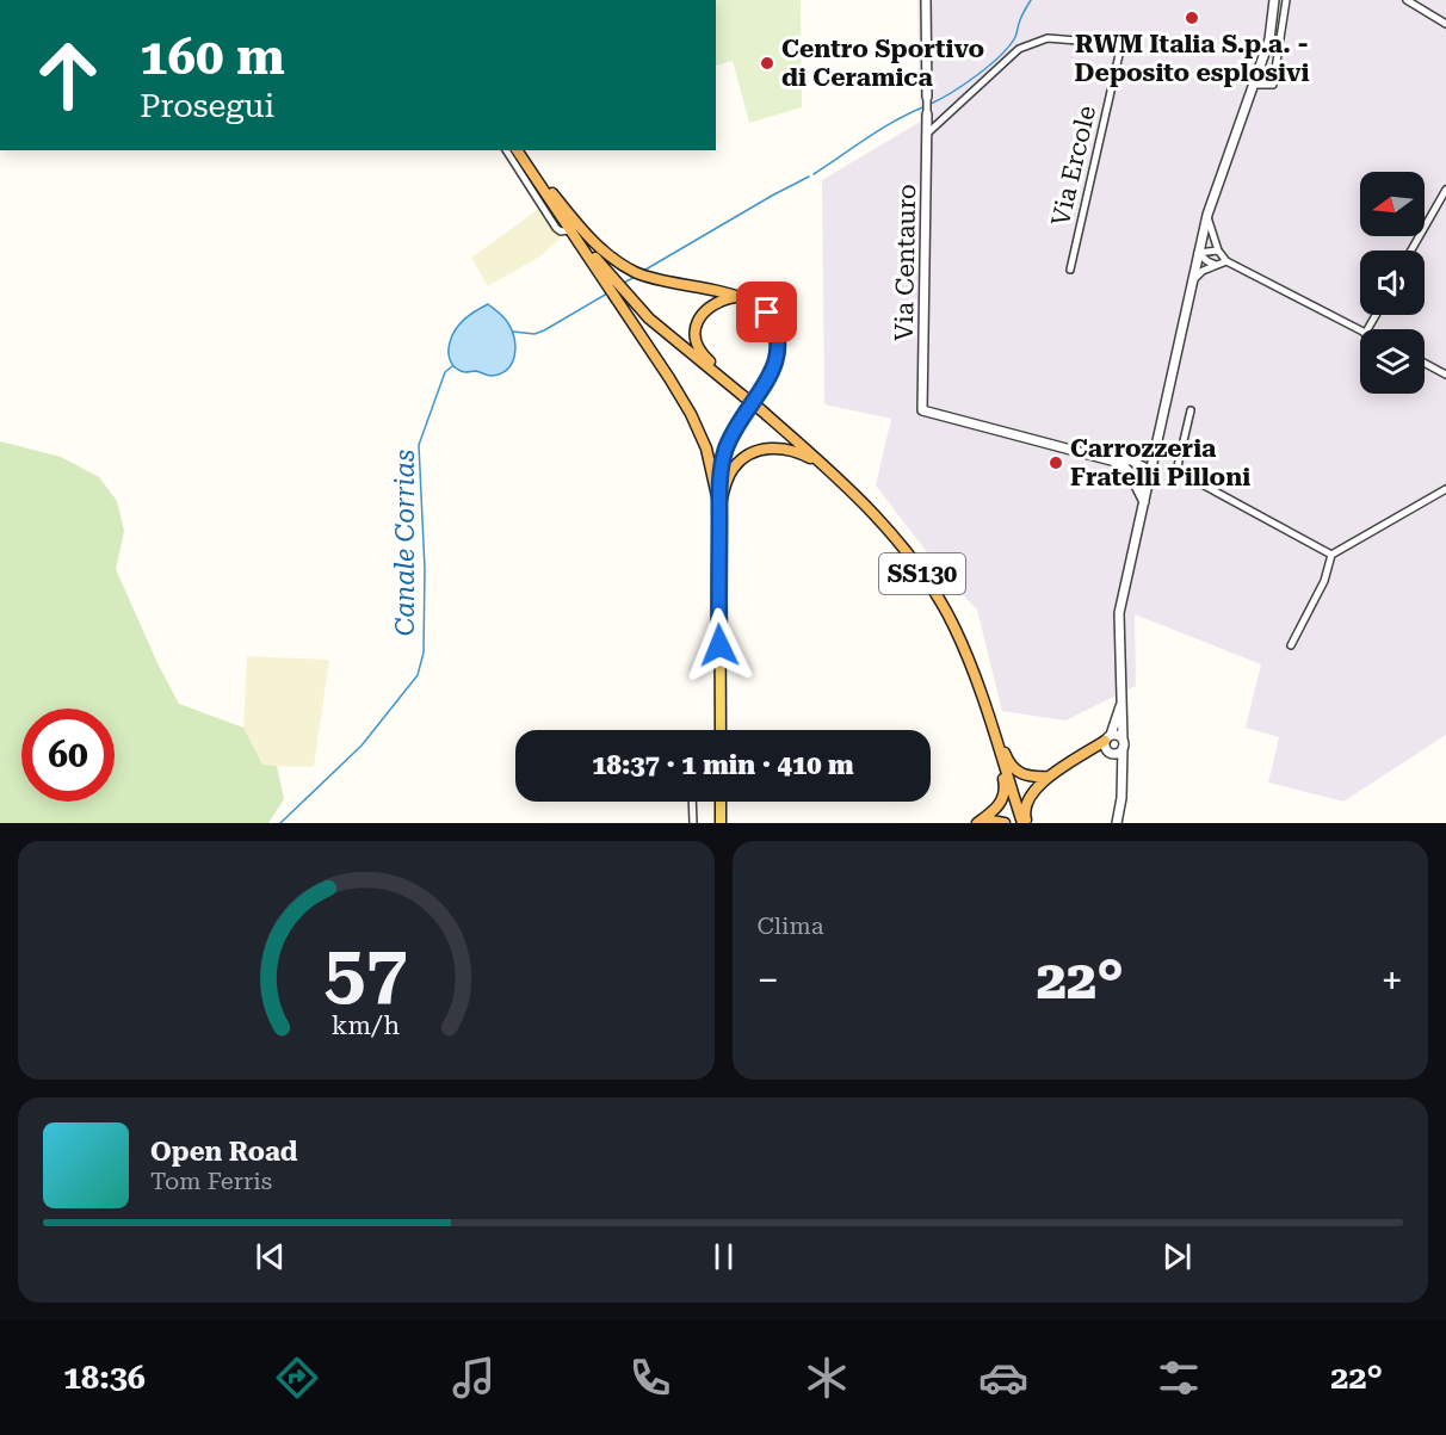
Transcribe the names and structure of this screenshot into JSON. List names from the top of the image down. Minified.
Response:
{"streets":{"highway":["SS130"],"street":["Via Ercole","Via Centauro"]},"crossings":[["Via Ercole","Via Centauro"]],"water":["Canale Corrias"],"places":["RWM Italia S.p.a. - Deposito esplosivi","Centro Sportivo di Ceramica","Carrozzeria Fratelli Pilloni"],"north":"left","page":{"turn":["160 m","Prosegui"],"limit":"60","trip":"18:37 · 1 min · 410 m","tile":"Clima","heat":["−","22°","+"],"song":["Open Road","Tom Ferris"],"tabs":["18:36","22°"],"gauge":["57","km/h"]}}
